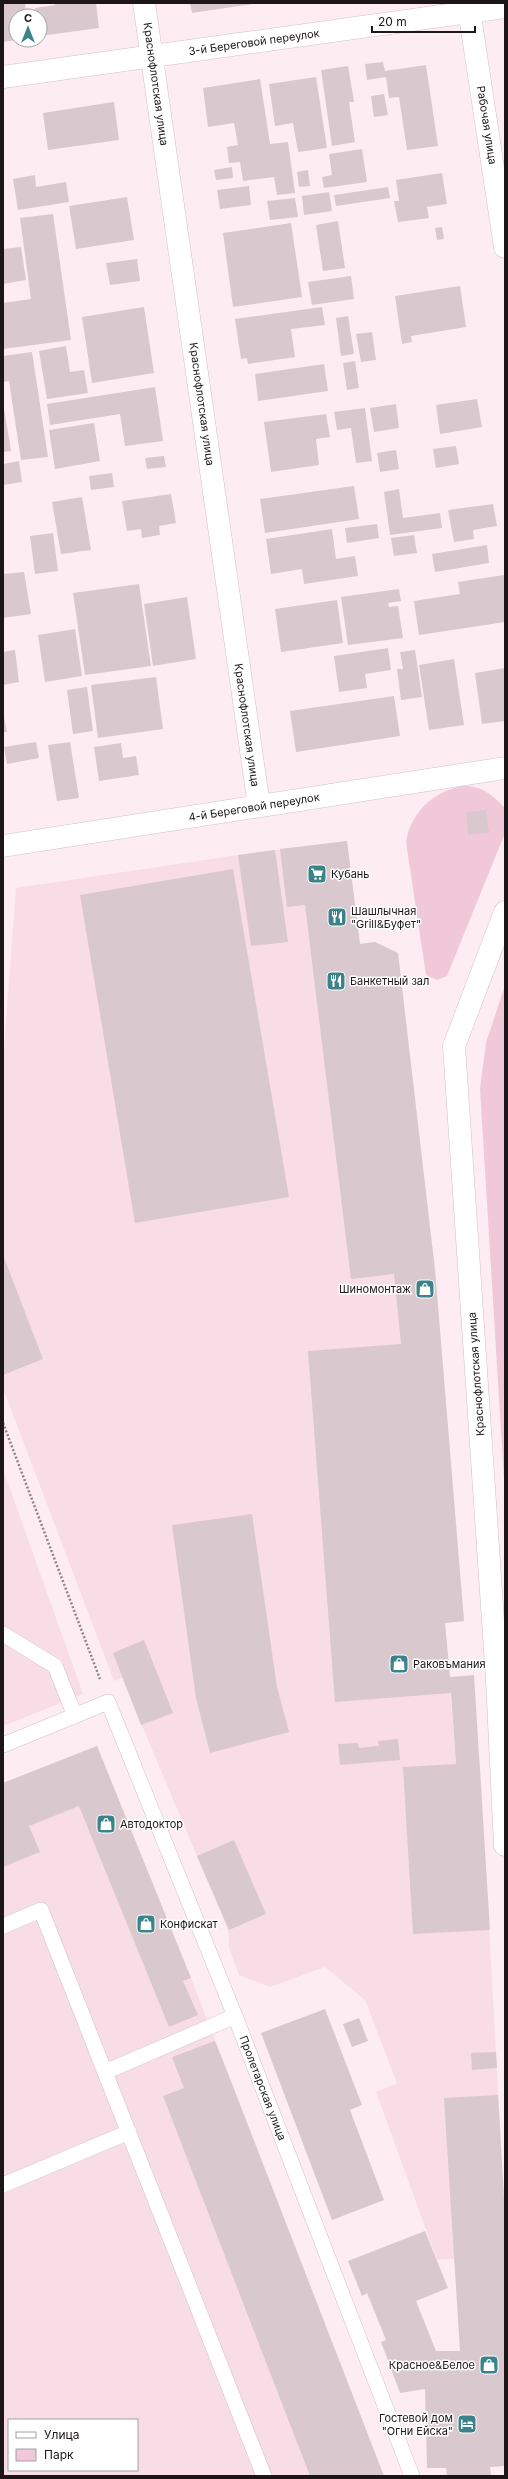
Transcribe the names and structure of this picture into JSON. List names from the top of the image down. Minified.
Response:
{"streets":{"street":["3-й Береговой переулок","Краснофлотская улица","Рабочая улица","4-й Береговой переулок"],"lane":["Пролетарская улица"]},"crossings":[["3-й Береговой переулок","Краснофлотская улица"],["3-й Береговой переулок","Рабочая улица"],["Краснофлотская улица","4-й Береговой переулок"]],"places":{"supermarket":["Кубань"],"restaurant":["Шашлычная \"Grill&Буфет\"","Банкетный зал"],"shop":["Шиномонтаж","Раковъмания","Автодоктор","Конфискат","Красное&Белое"],"hotel":["Гостевой дом \"Огни Ейска\""]},"legend":["Улица","Парк"],"scale_bar":"20 m","north":"top"}
